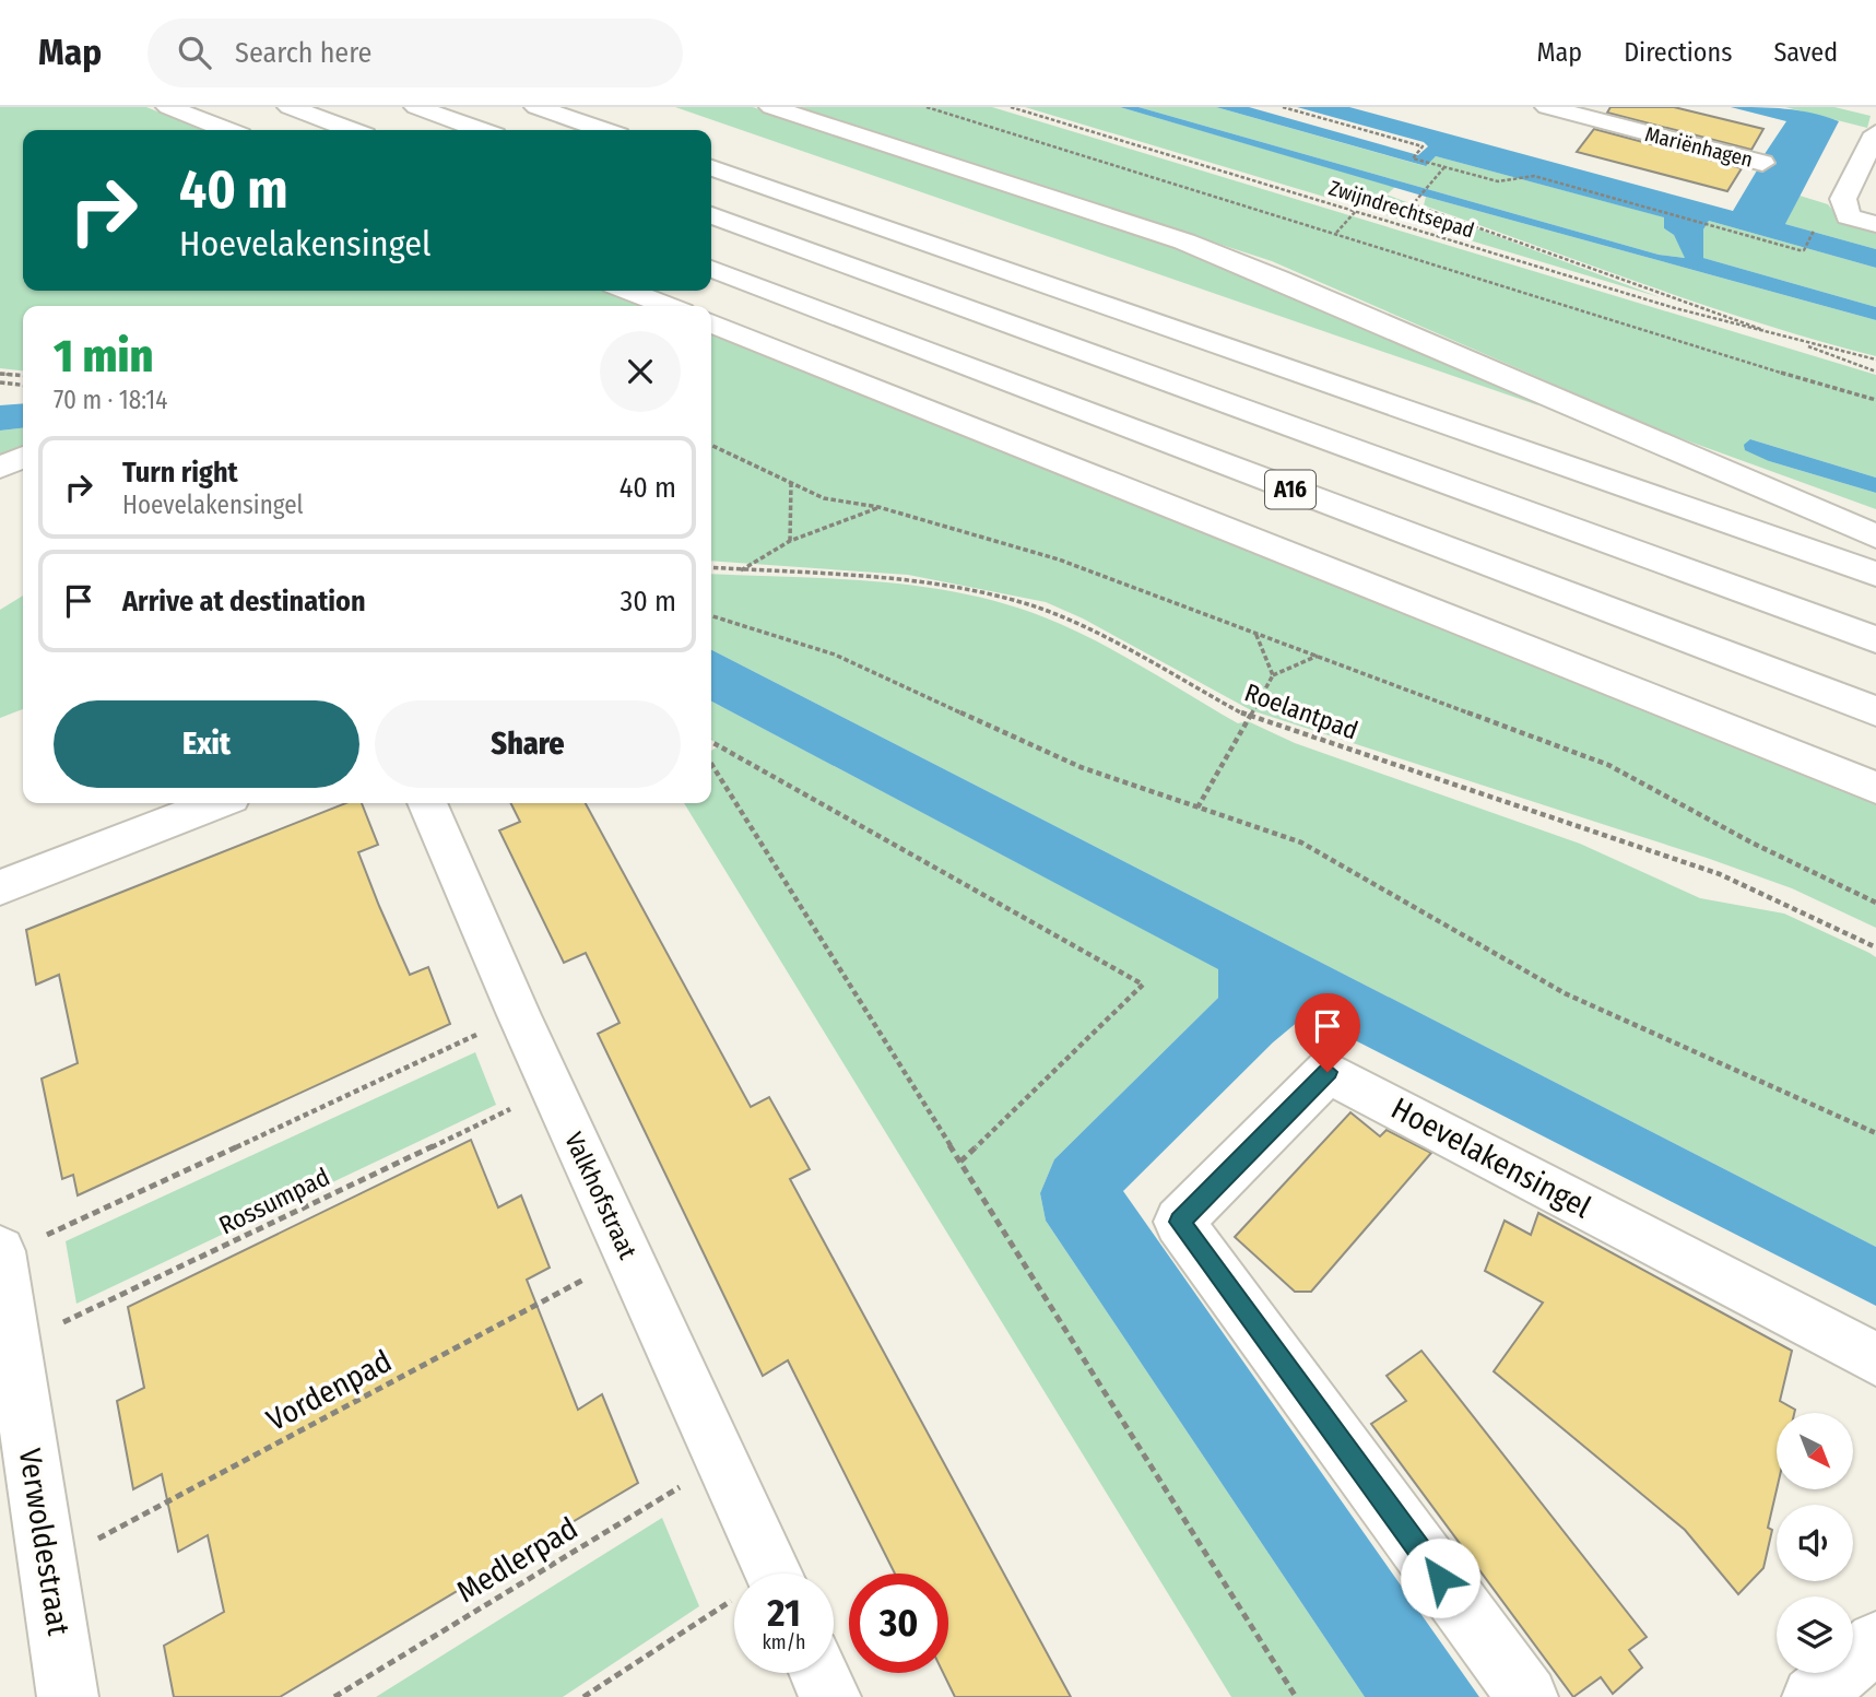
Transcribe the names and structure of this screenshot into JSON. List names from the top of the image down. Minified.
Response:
{"streets":{"main road":["Mariënhagen","A16","Hoevelakensingel","Valkhofstraat","Verwoldestraat"],"path":["Zwijndrechtsepad","Roelantpad","Rossumpad","Vordenpad","Medlerpad"]},"crossings":[["Valkhofstraat","Rossumpad"],["Valkhofstraat","Vordenpad"],["Valkhofstraat","Medlerpad"],["Rossumpad","Verwoldestraat"],["Vordenpad","Verwoldestraat"]],"north":"bottom right","page":{"header":"Map","search":"Search here","nav":["Map","Directions","Saved"],"turn":["40 m","Hoevelakensingel"],"heading":["1 min","70 m · 18:14"],"list":[{"name":"Turn right","note":"Hoevelakensingel","value":"40 m"},{"name":"Arrive at destination","value":"30 m"}],"buttons":["Exit","Share"],"speed":"21 km/h","limit":"30"}}
